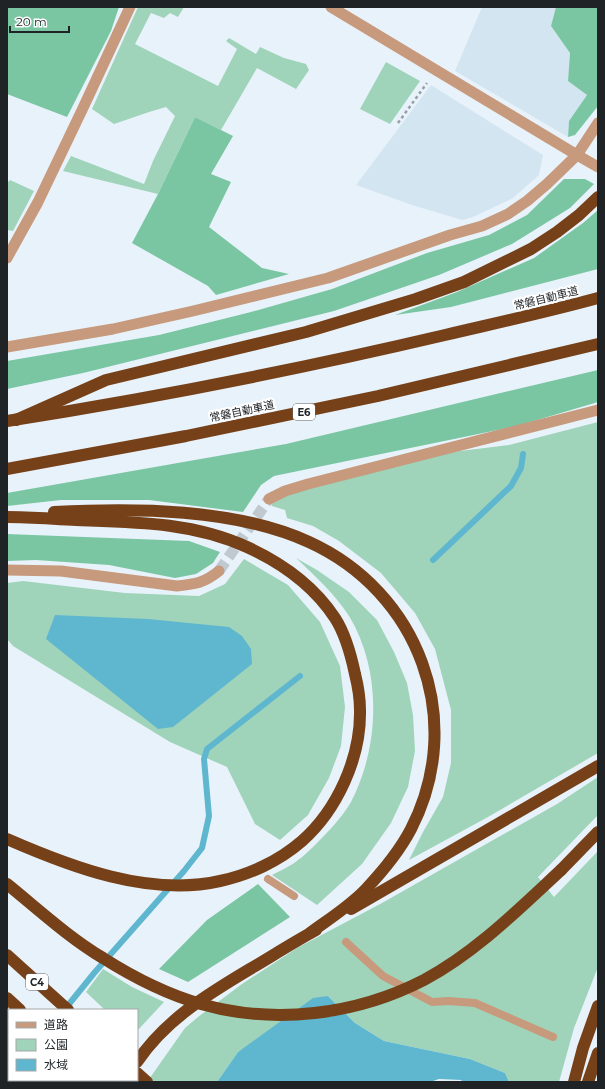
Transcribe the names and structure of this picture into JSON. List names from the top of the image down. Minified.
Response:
{"streets":{"highway":["常磐自動車道","E6","C4"]},"legend":["道路","公園","水域"],"scale_bar":"20 m"}
